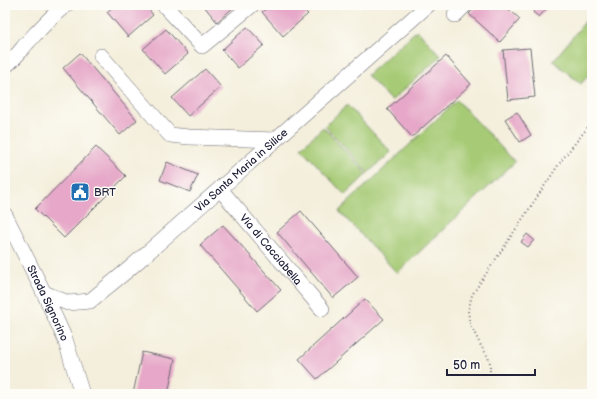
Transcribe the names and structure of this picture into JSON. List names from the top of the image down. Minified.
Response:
{"streets":{"street":["Via Santa Maria in Silice","Via di Cacciabella","Strada Signorino"]},"crossings":[["Via Santa Maria in Silice","Via di Cacciabella"],["Via Santa Maria in Silice","Strada Signorino"]],"places":{"public building":["BRT"]},"scale_bar":"50 m"}
